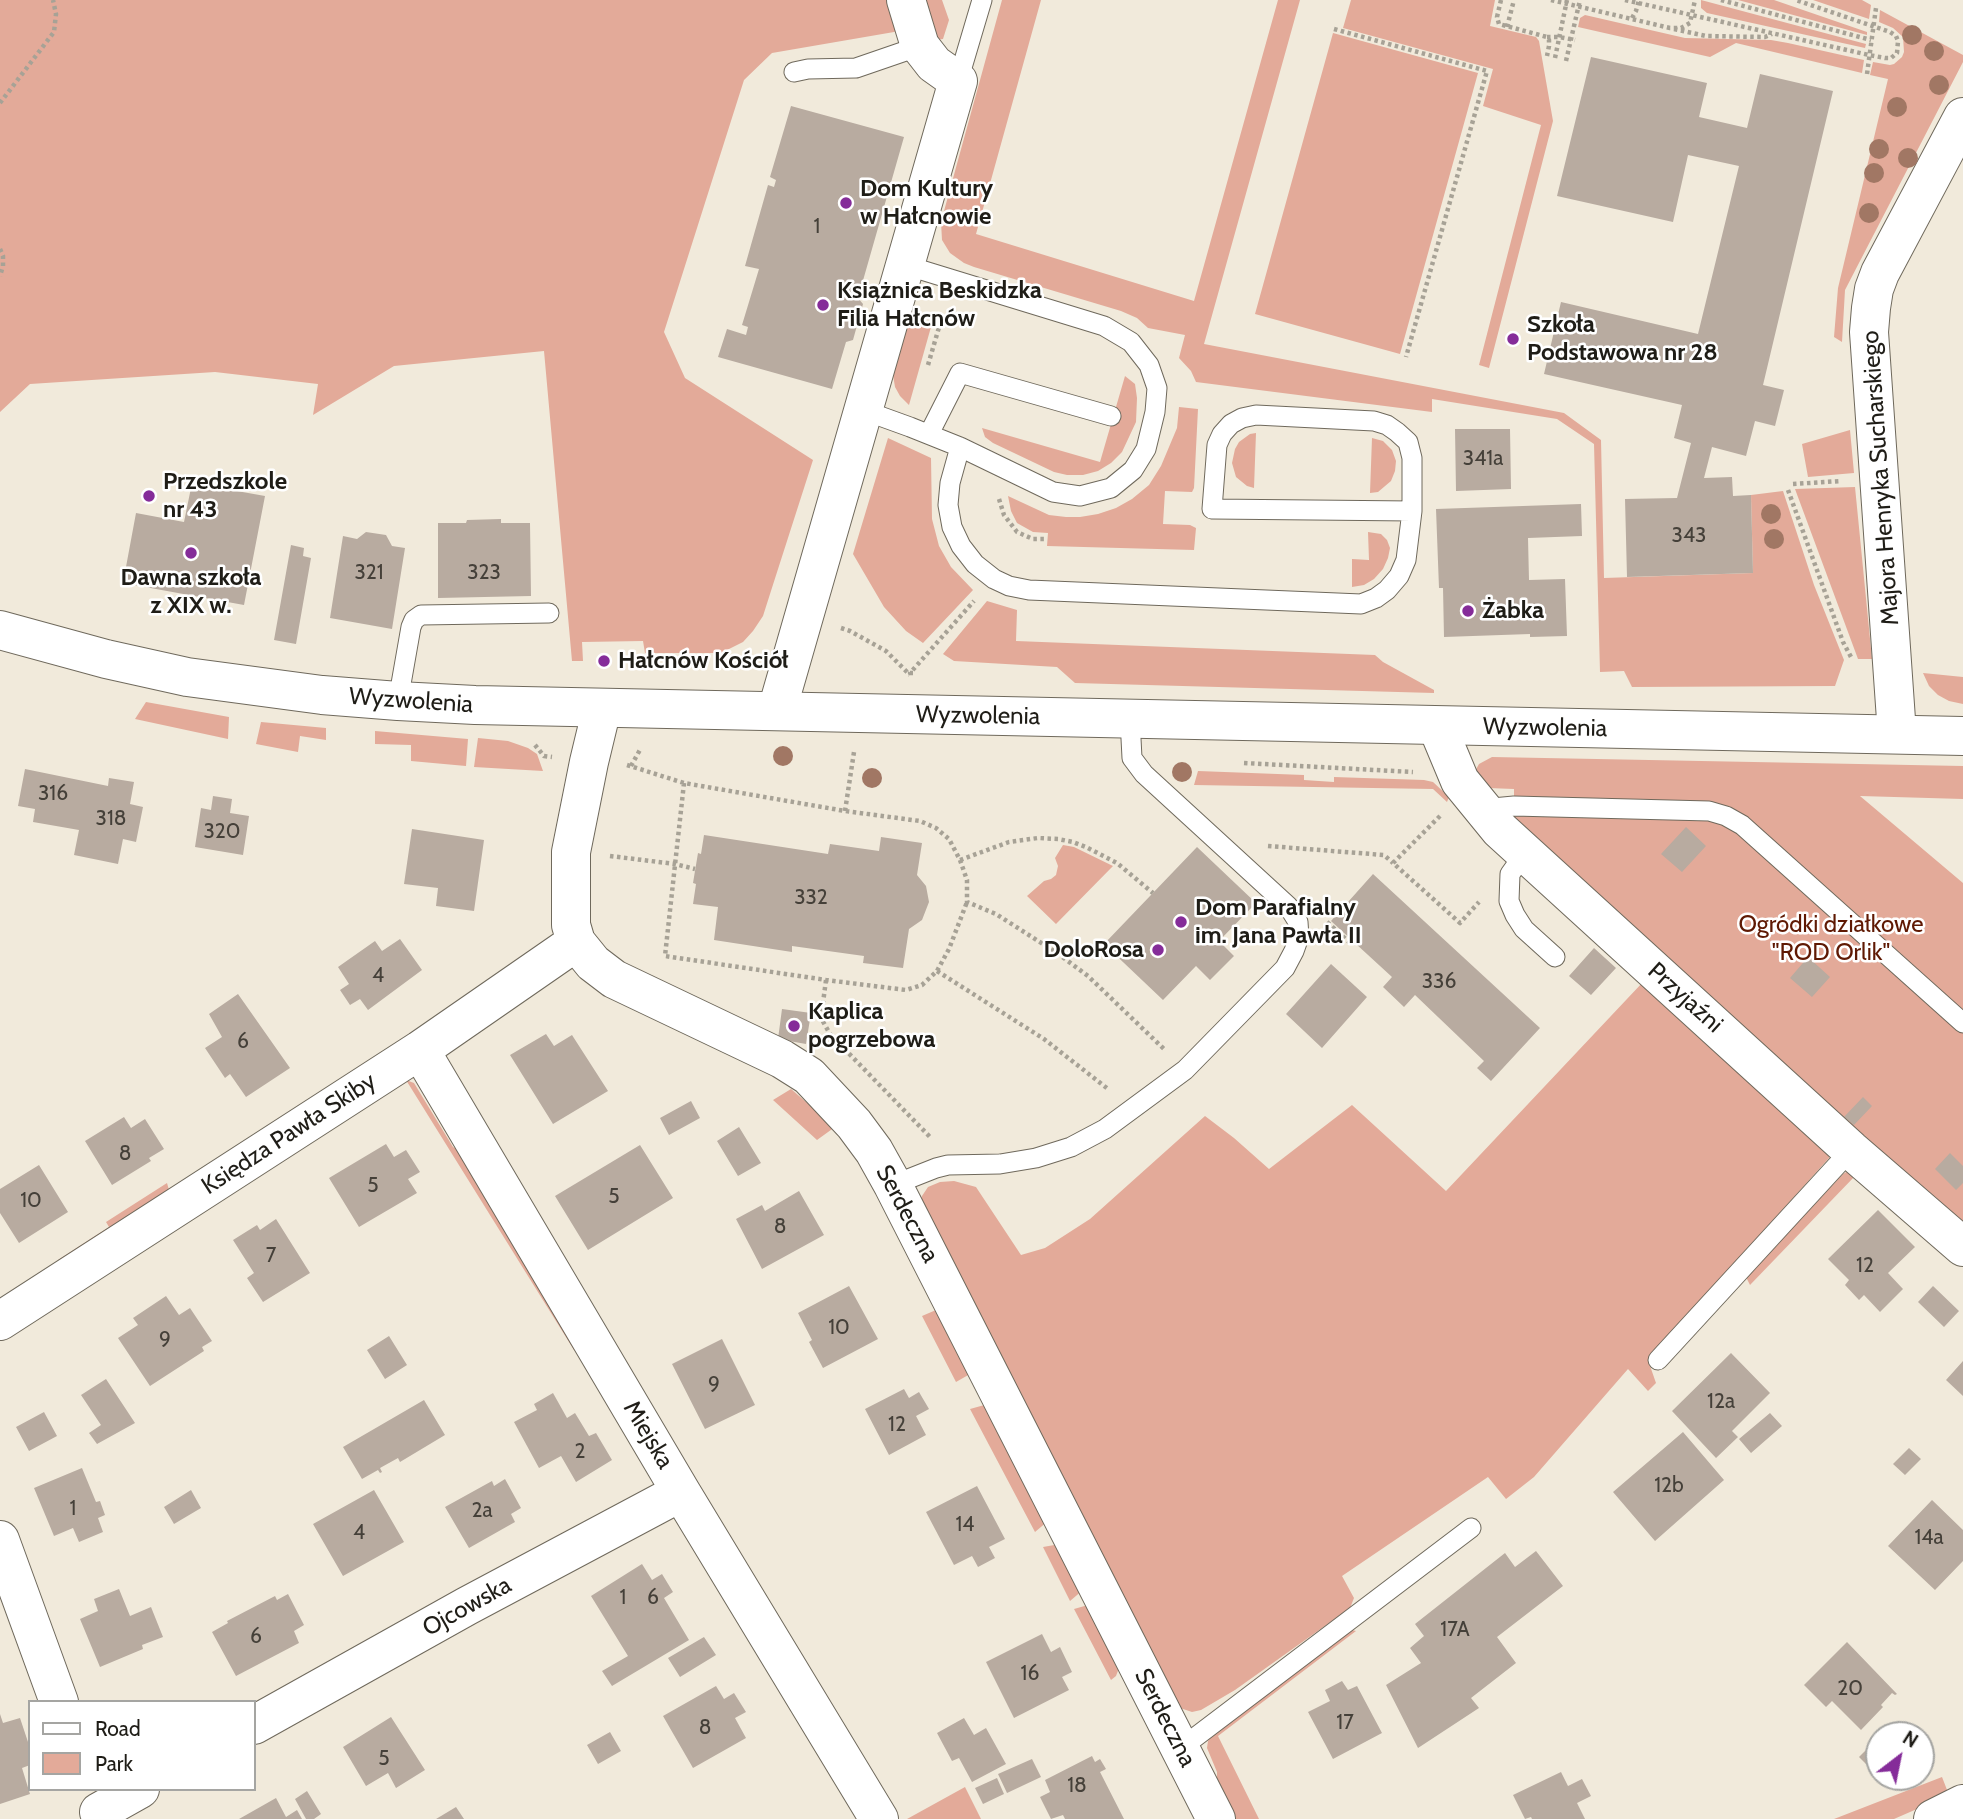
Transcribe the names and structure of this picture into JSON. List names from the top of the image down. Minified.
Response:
{"streets":{"street":["Majora Henryka Sucharskiego","Wyzwolenia","Przyjaźni","Księdza Pawła Skiby","Serdeczna","Miejska","Ojcowska"]},"crossings":[["Majora Henryka Sucharskiego","Wyzwolenia"],["Wyzwolenia","Przyjaźni"],["Księdza Pawła Skiby","Serdeczna"],["Księdza Pawła Skiby","Miejska"],["Miejska","Ojcowska"]],"parks":["Ogródki działkowe \"ROD Orlik\""],"places":["Dom Kultury w Hałcnowie","Książnica Beskidzka Filia Hałcnów","Szkoła Podstawowa nr 28","Przedszkole nr 43","Dawna szkoła z XIX w.","Żabka","Hałcnów Kościół","Dom Parafialny im. Jana Pawła II","DoloRosa","Kaplica pogrzebowa"],"house_numbers":["1","341a","343","321","323","316","318","320","332","4","336","6","8","5","5","10","8","7","12","10","9","9","12a","12","2","12b","1","2a","14","4","14a","1","6","17A","6","16","20","17","8","5","18"],"legend":["Road","Park"],"north":"top right"}
